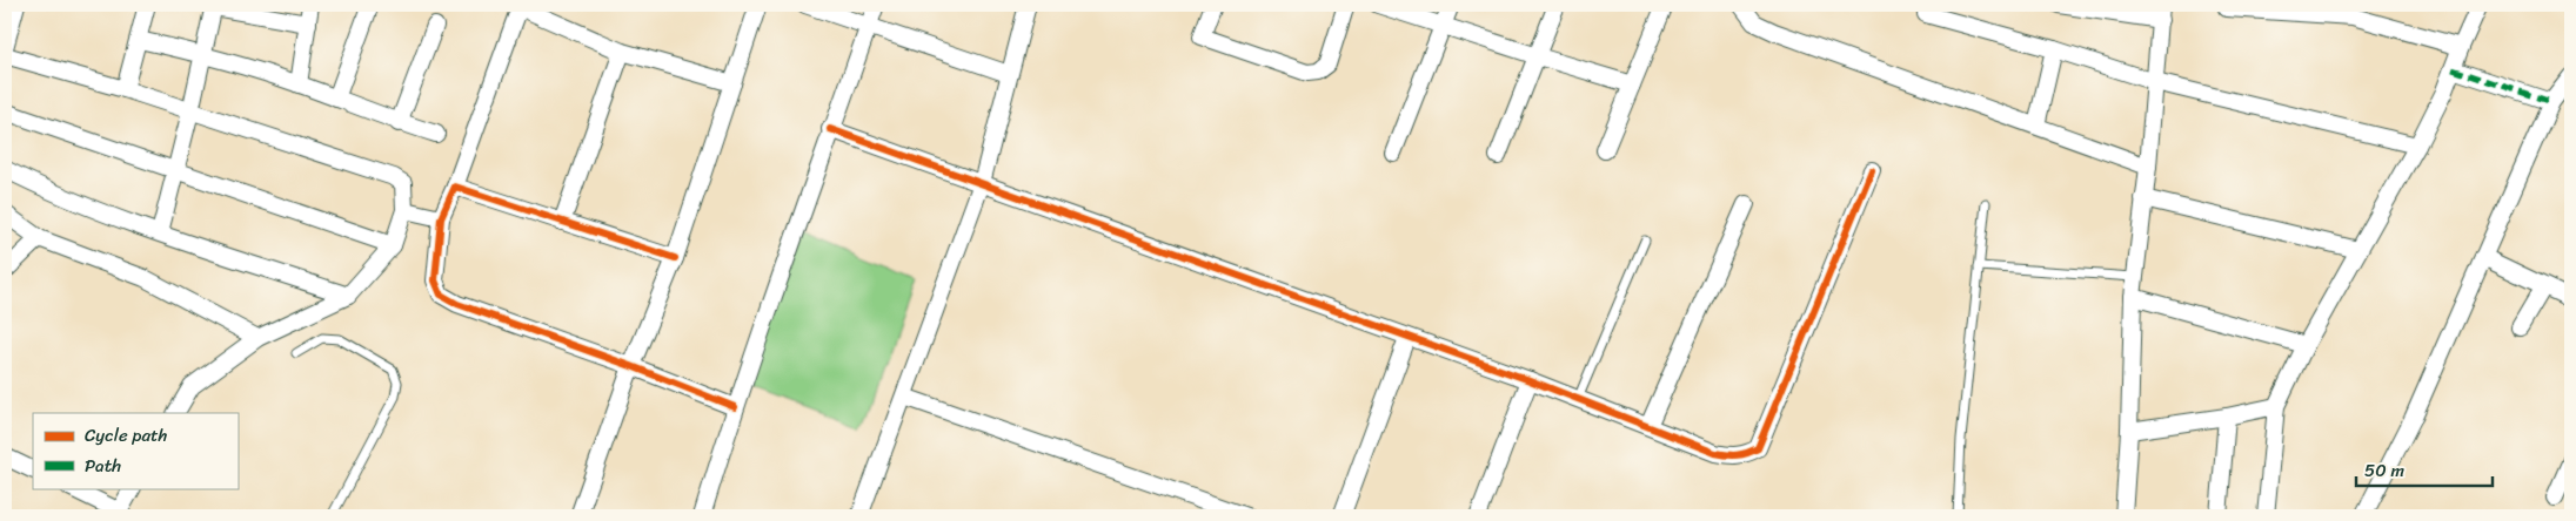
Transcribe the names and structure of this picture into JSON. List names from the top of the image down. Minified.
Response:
{"legend":["Cycle path","Path"],"scale_bar":"50 m"}
